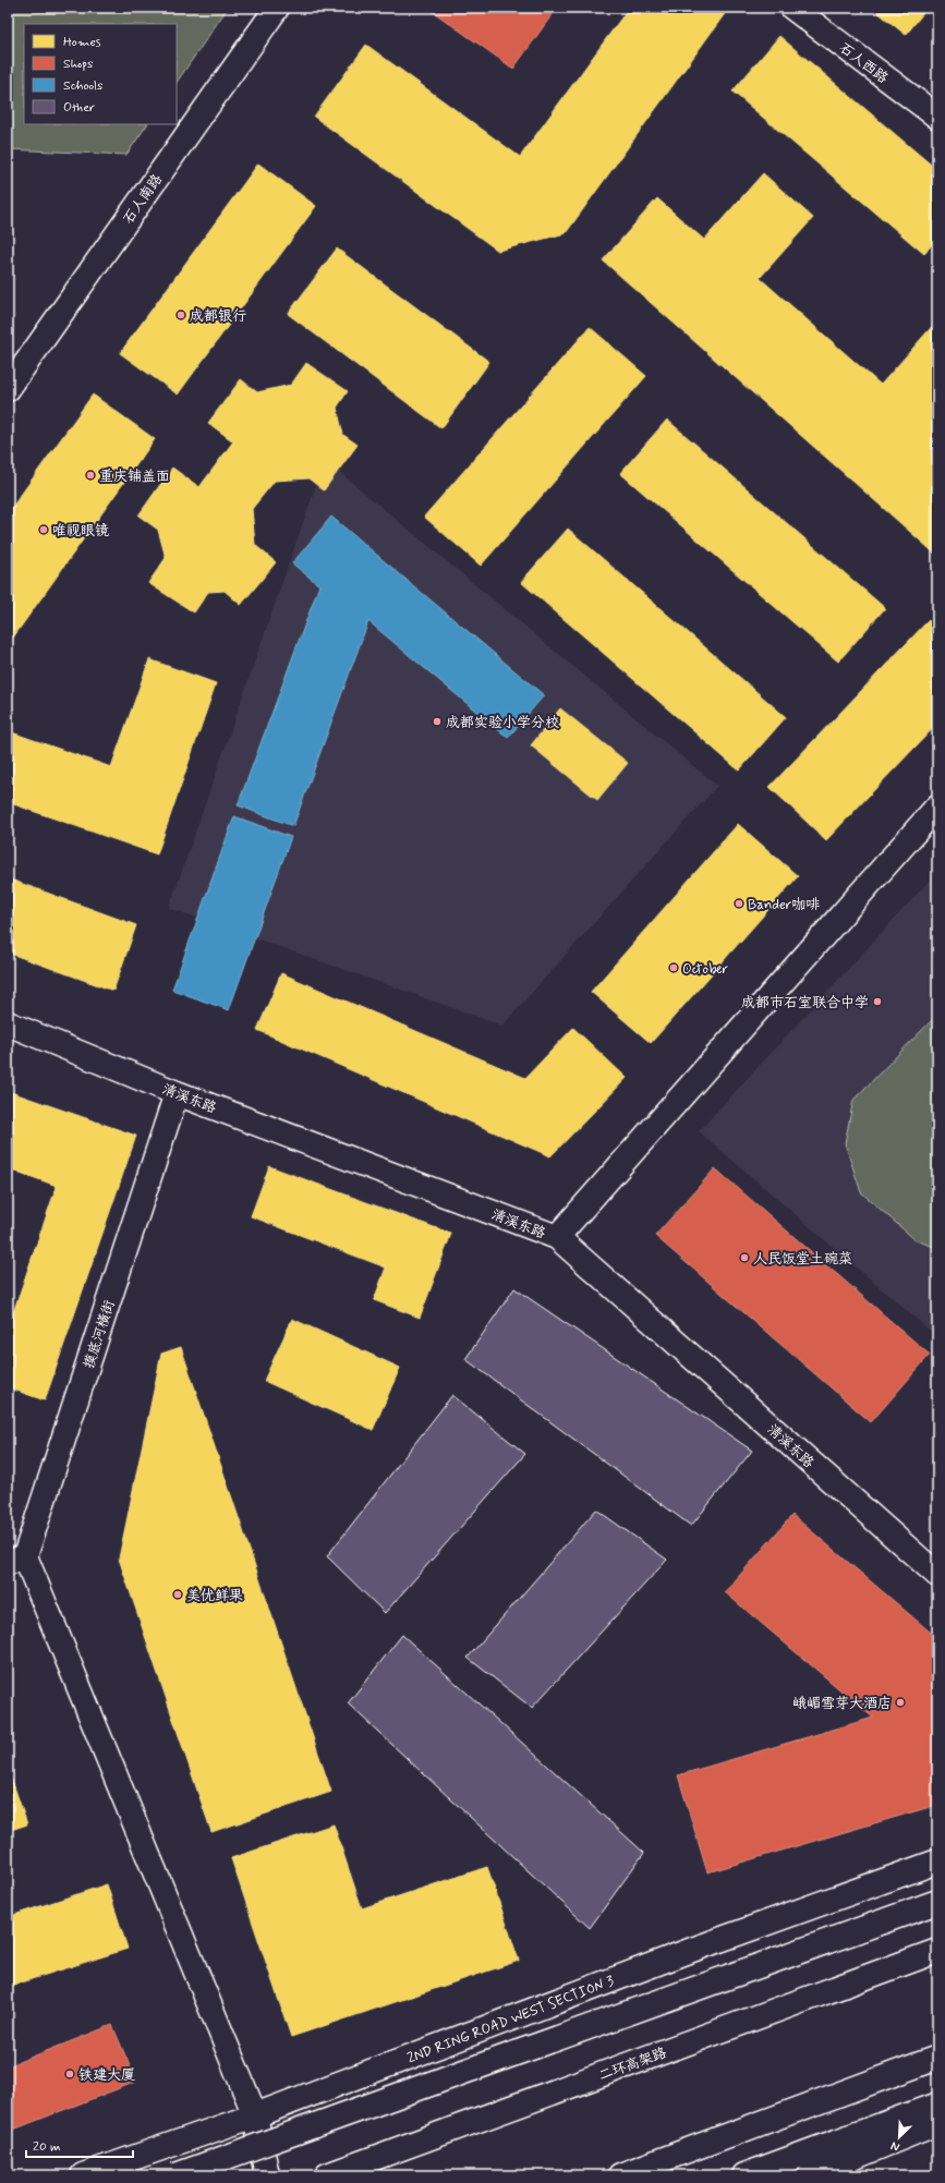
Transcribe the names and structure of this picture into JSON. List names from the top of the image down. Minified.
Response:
{"streets":{"main road":["石人西路","石人南路","清溪东路","摸底河横街","2ND RING ROAD WEST SECTION 3","二环高架路"]},"crossings":[["清溪东路","摸底河横街"]],"places":["成都银行","重庆铺盖面","唯视眼镜","成都实验小学分校","Bander咖啡","October","成都市石室联合中学","人民饭堂土碗菜","美优鲜果","峨嵋雪芽大酒店","铁建大厦"],"legend":["Homes","Shops","Schools","Other"],"scale_bar":"20 m","north":"bottom left"}
